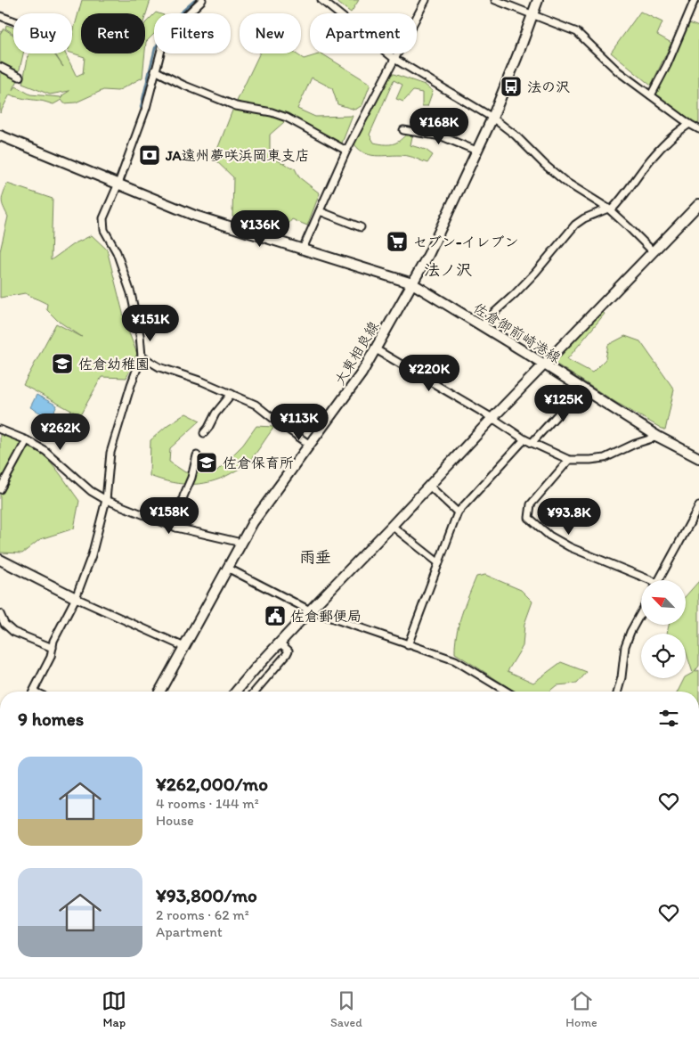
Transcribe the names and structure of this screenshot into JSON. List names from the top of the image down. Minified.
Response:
{"streets":{"street":["佐倉御前崎港線","大東相良線"]},"crossings":[["佐倉御前崎港線","大東相良線"]],"districts":["法ノ沢","雨垂"],"places":{"bus stop":["法の沢"],"bank":["JA遠州夢咲浜岡東支店"],"supermarket":["セブン-イレブン"],"school or university":["佐倉幼稚園","佐倉保育所"],"public building":["佐倉郵便局"]},"north":"top left","page":{"chip":["Buy","Rent","Filters","New","Apartment"],"price":["¥168K","¥136K","¥151K","¥220K","¥125K","¥113K","¥262K","¥158K","¥93.8K"],"heading":"9 homes","list":[{"name":"¥262,000/mo","note":"4 rooms · 144 m² · House"},{"name":"¥93,800/mo","note":"2 rooms · 62 m² · Apartment"}],"tabs":["Map","Saved","Home"]}}
